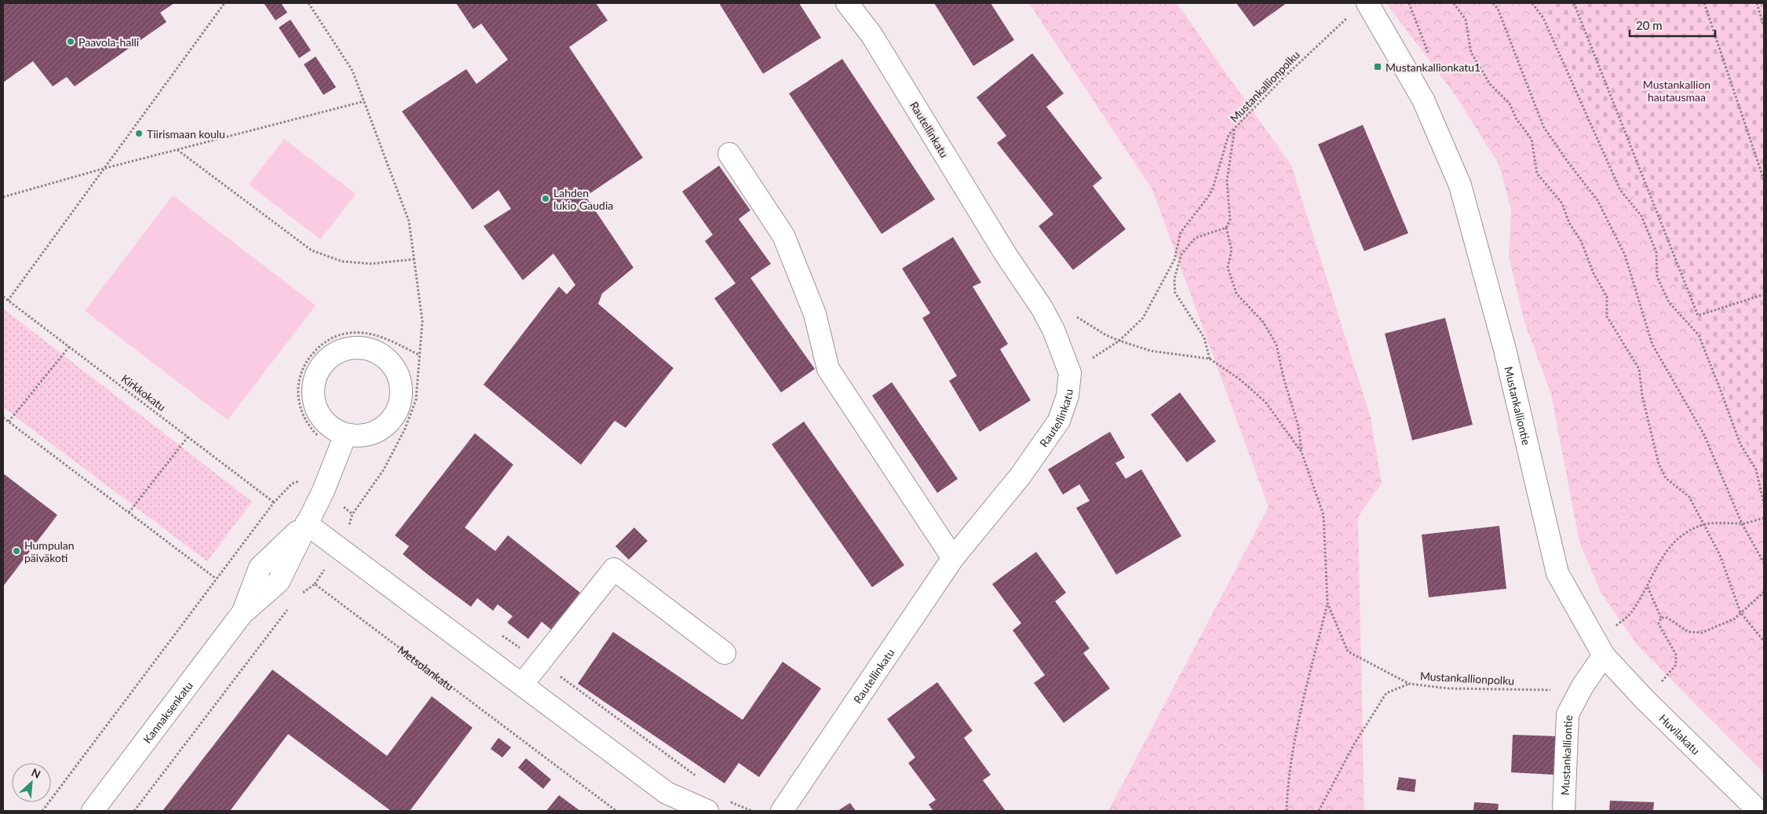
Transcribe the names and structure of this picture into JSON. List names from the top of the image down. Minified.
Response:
{"streets":{"street":["Rautellinkatu","Mustankalliontie","Kannaksenkatu","Huvilakatu"],"path":["Mustankallionpolku","Kirkkokatu","Metsolankatu"]},"crossings":[["Mustankallionpolku","Rautellinkatu"],["Mustankalliontie","Huvilakatu"],["Metsolankatu","Kannaksenkatu"]],"parks":["Mustankallion hautausmaa"],"places":{"other":["Paavola-halli","Tiirismaan koulu","Lahden lukio Gaudia","Humpulan päiväkoti"],"transit":["Mustankallionkatu1"]},"scale_bar":"20 m","north":"top right"}
